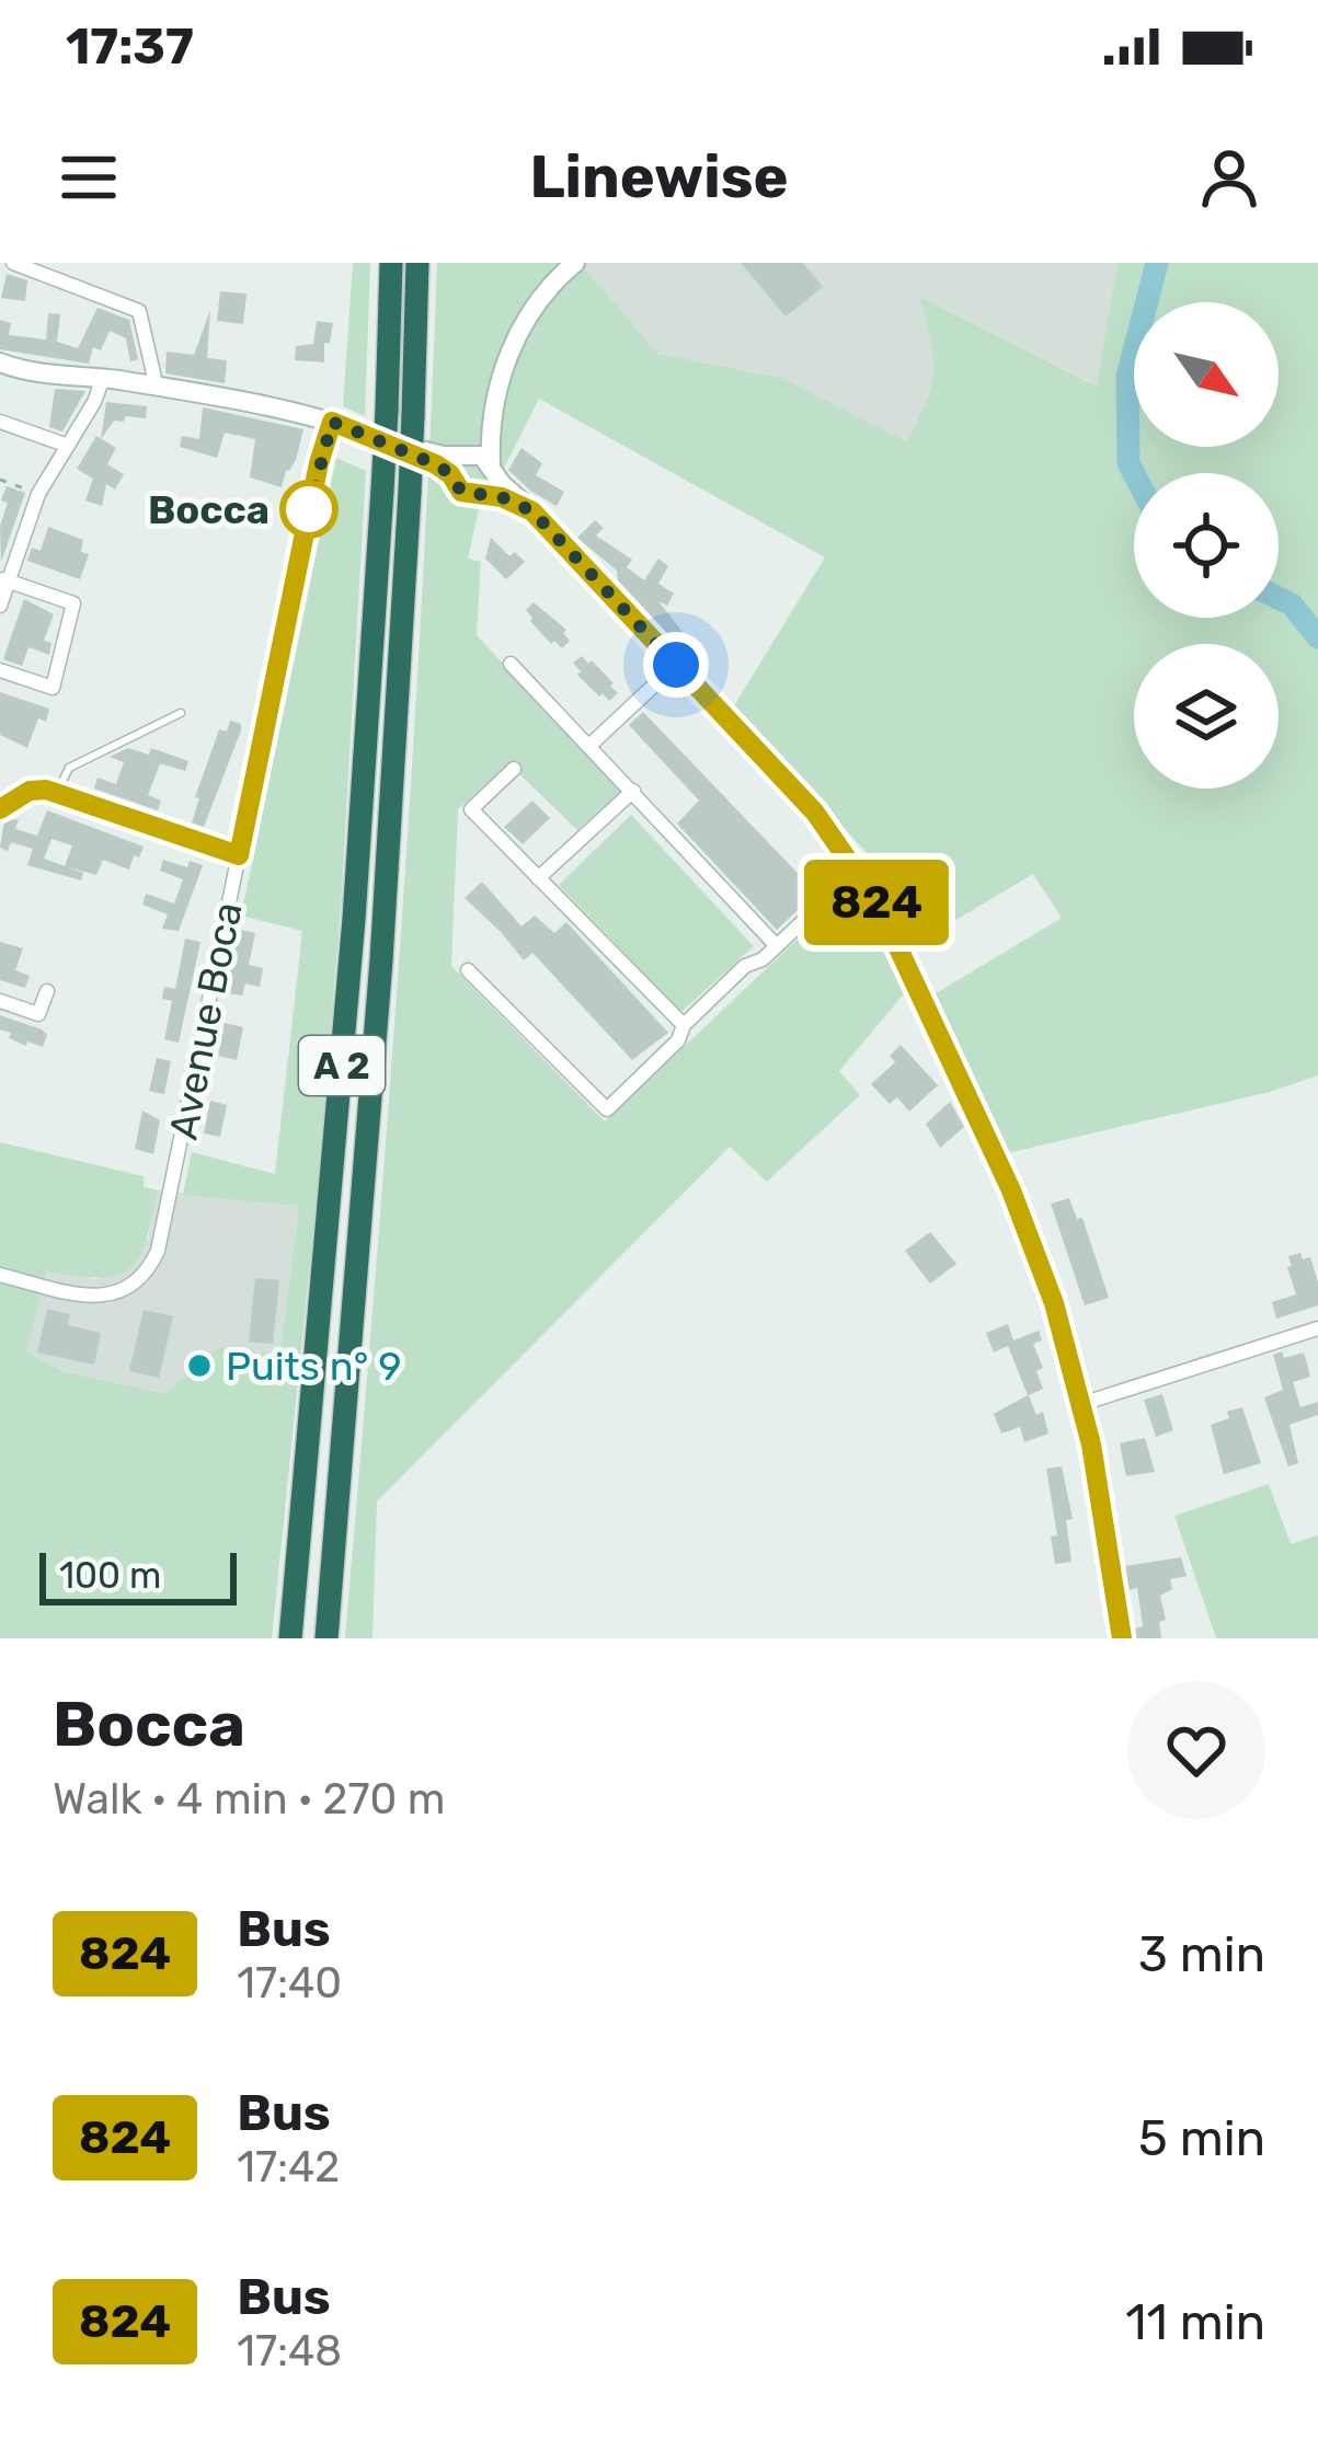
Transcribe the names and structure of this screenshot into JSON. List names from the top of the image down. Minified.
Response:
{"streets":{"highway":["A 2"],"street":["Avenue Boca"]},"places":["Bocca","Puits n° 9"],"lines":["bus line 824"],"scale_bar":"100 m","north":"bottom right","page":{"status":"17:37","header":"Linewise","on_map":"824","scale":"100 m","heading":["Bocca","Walk · 4 min · 270 m"],"list":[{"mark":"824","name":"Bus","note":"17:40","value":"3 min"},{"mark":"824","name":"Bus","note":"17:42","value":"5 min"},{"mark":"824","name":"Bus","note":"17:48","value":"11 min"}]}}
